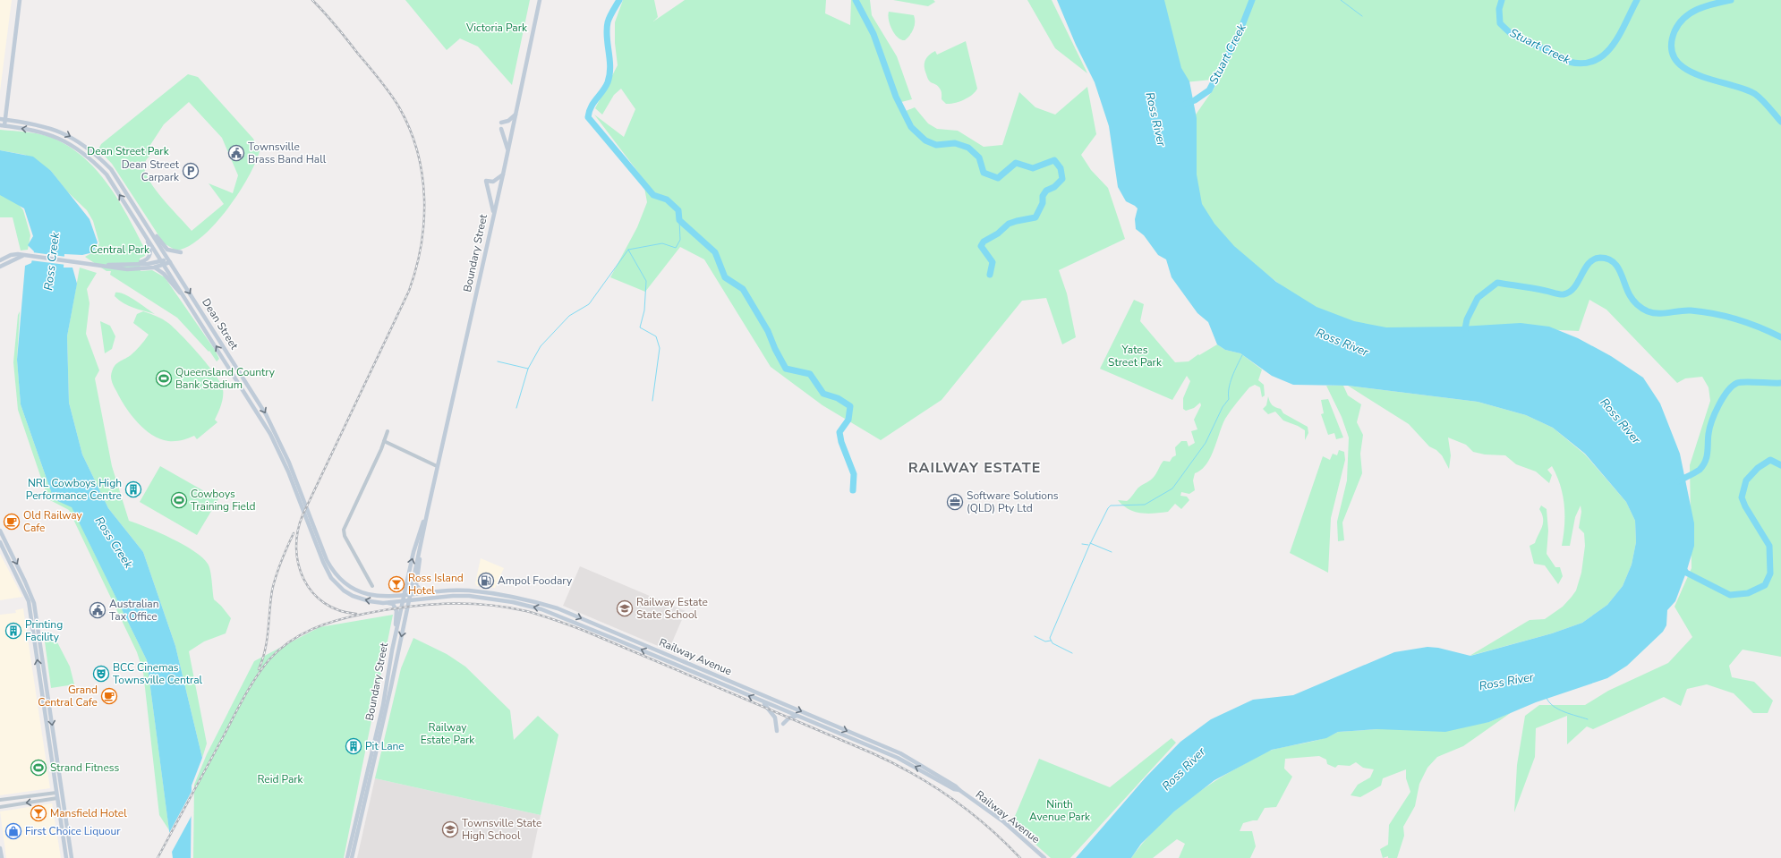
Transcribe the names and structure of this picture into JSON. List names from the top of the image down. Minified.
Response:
{"streets":{"main road":["Boundary Street","Dean Street","Railway Avenue"]},"crossings":[["Boundary Street","Dean Street"],["Boundary Street","Railway Avenue"],["Dean Street","Railway Avenue"]],"districts":["RAILWAY ESTATE"],"water":["Stuart Creek","Ross River","Ross Creek"],"parks":["Victoria Park","Dean Street Park","Central Park","Yates Street Park","Railway Estate Park","Reid Park","Ninth Avenue Park"],"places":{"public building":["Townsville Brass Band Hall","Australian Tax Office"],"parking":["Dean Street Carpark"],"sports":["Queensland Country Bank Stadium","Cowboys Training Field","Strand Fitness"],"building":["NRL Cowboys High Performance Centre","Printing Facility","Pit Lane"],"office":["Software Solutions (QLD) Pty Ltd"],"cafe":["Old Railway Cafe","Grand Central Cafe"],"fuel station":["Ampol Foodary"],"bar":["Ross Island Hotel","Mansfield Hotel"],"school or university":["Railway Estate State School","Townsville State High School"],"theatre":["BCC Cinemas Townsville Central"],"shop":["First Choice Liquour"]}}
